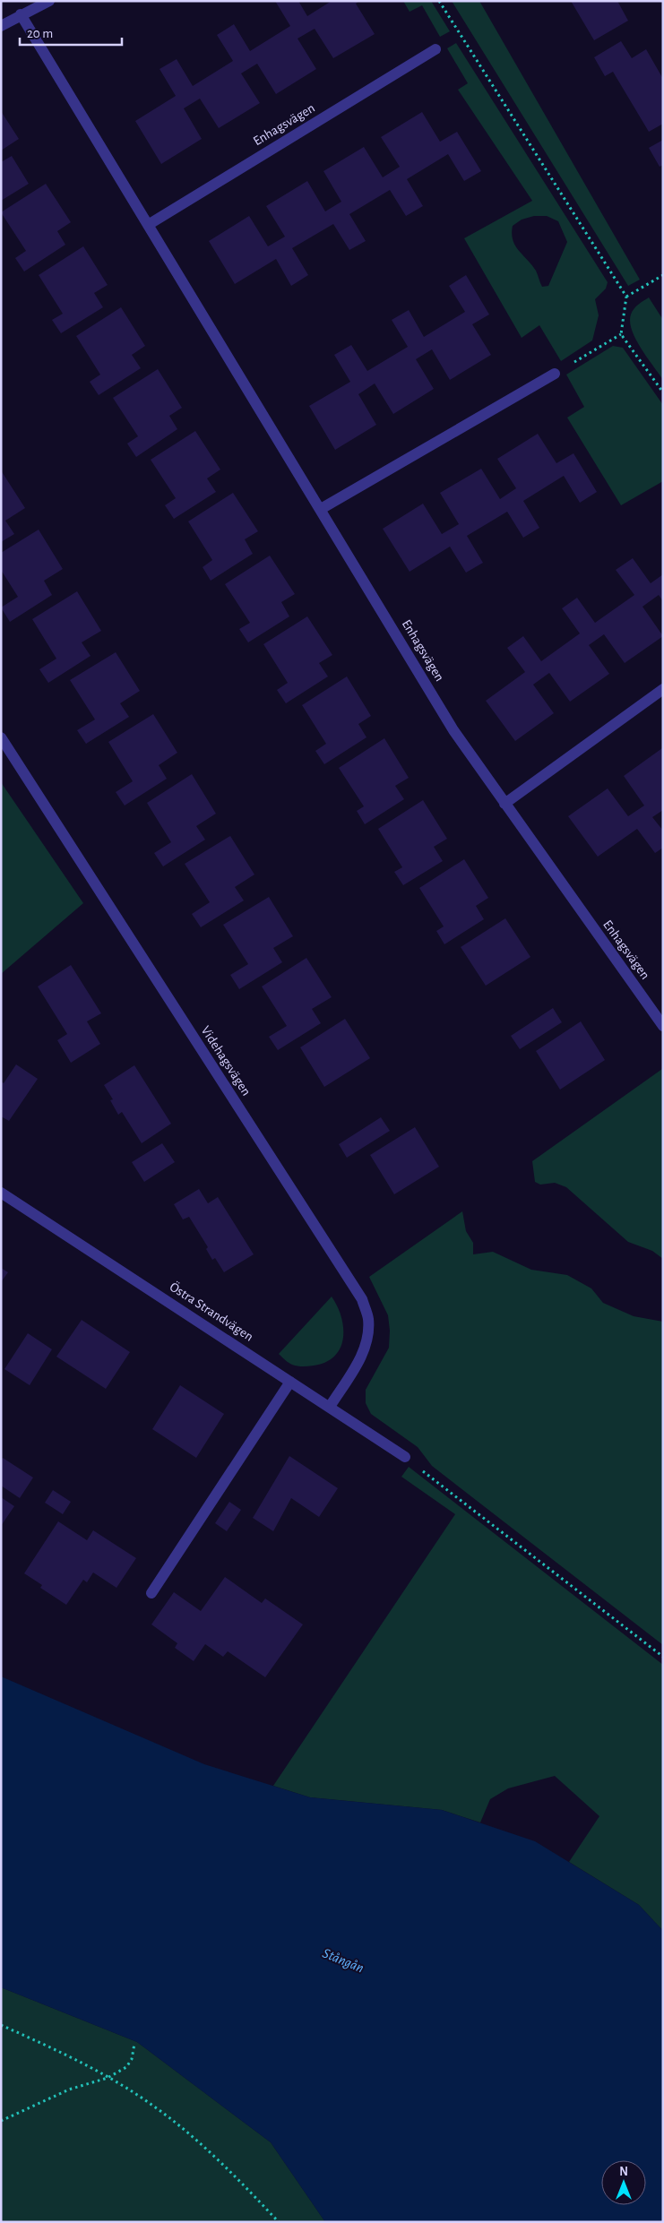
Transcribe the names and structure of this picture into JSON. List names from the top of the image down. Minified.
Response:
{"streets":{"street":["Enhagsvägen","Videhagsvägen","Östra Strandvägen"]},"crossings":[["Videhagsvägen","Östra Strandvägen"]],"water":["Stångån"],"scale_bar":"20 m","north":"top"}
